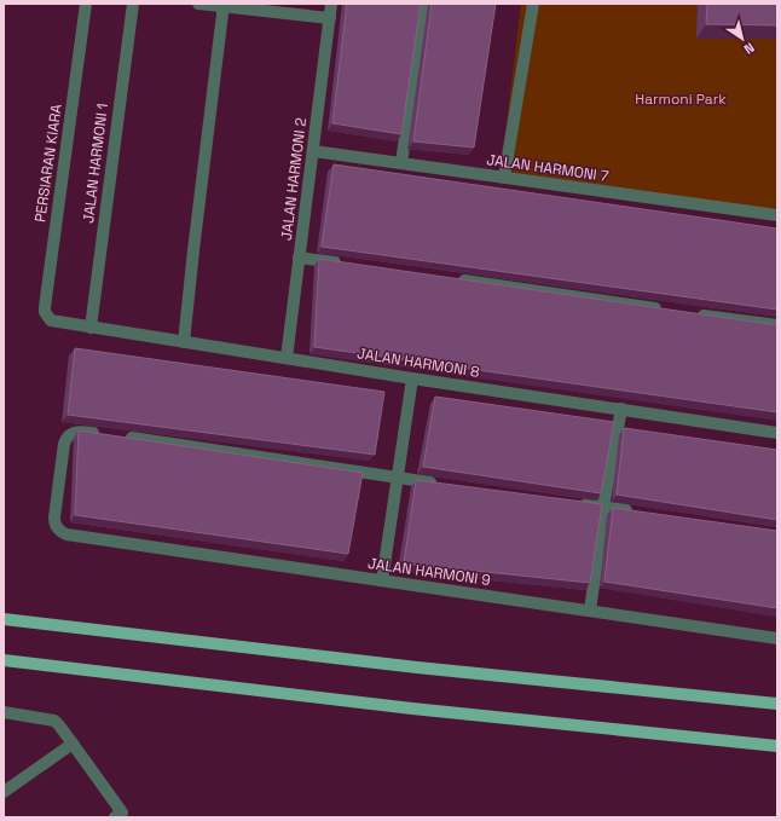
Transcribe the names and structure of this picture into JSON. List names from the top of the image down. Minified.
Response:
{"streets":{"street":["PERSIARAN KIARA","JALAN HARMONI 1","JALAN HARMONI 7","JALAN HARMONI 2","JALAN HARMONI 8","JALAN HARMONI 9"]},"crossings":[["PERSIARAN KIARA","JALAN HARMONI 8"],["JALAN HARMONI 1","JALAN HARMONI 8"],["JALAN HARMONI 7","JALAN HARMONI 2"],["JALAN HARMONI 2","JALAN HARMONI 8"]],"parks":["Harmoni Park"],"north":"bottom right"}
